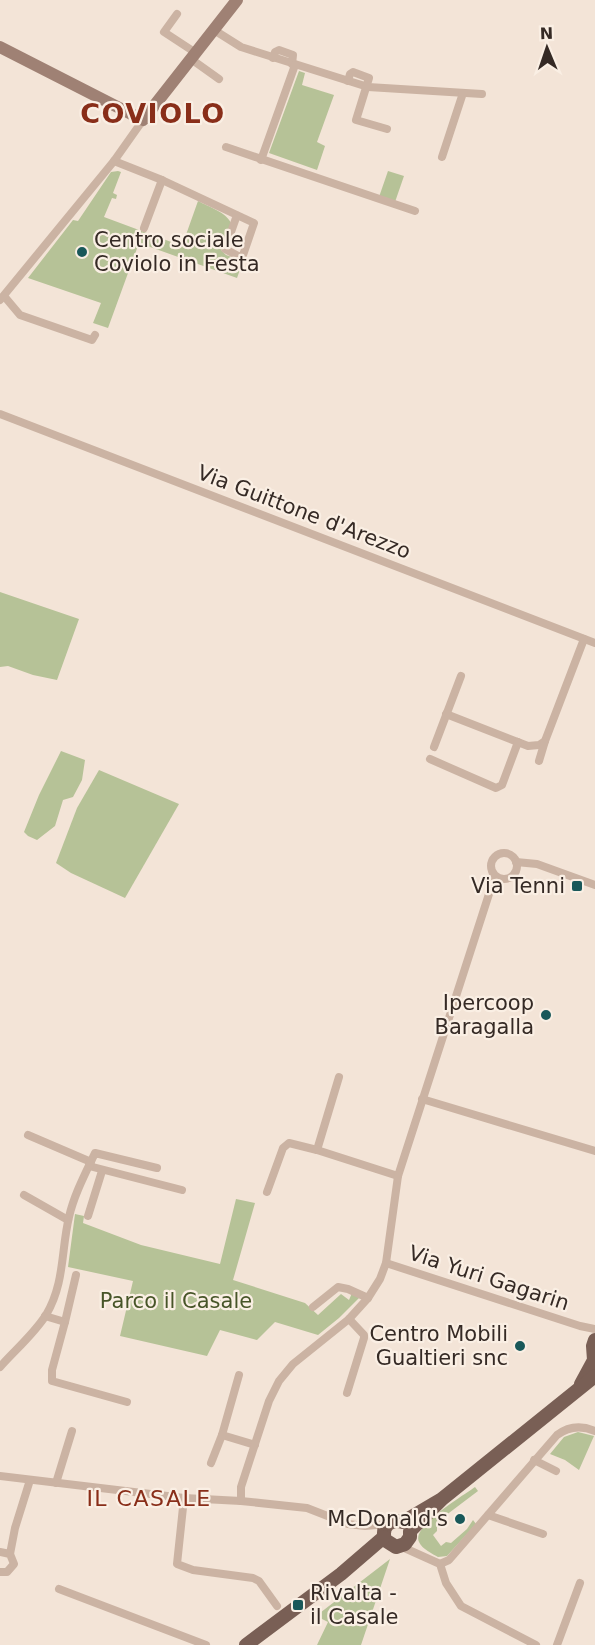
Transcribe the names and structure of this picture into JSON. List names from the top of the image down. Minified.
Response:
{"streets":{"street":["Via Guittone d'Arezzo","Via Yuri Gagarin"]},"districts":["COVIOLO","IL CASALE"],"parks":["Parco il Casale"],"places":{"other":["Centro sociale Coviolo in Festa","Ipercoop Baragalla","Centro Mobili Gualtieri snc","McDonald's"],"transit":["Via Tenni","Rivalta - il Casale"]},"north":"top"}
